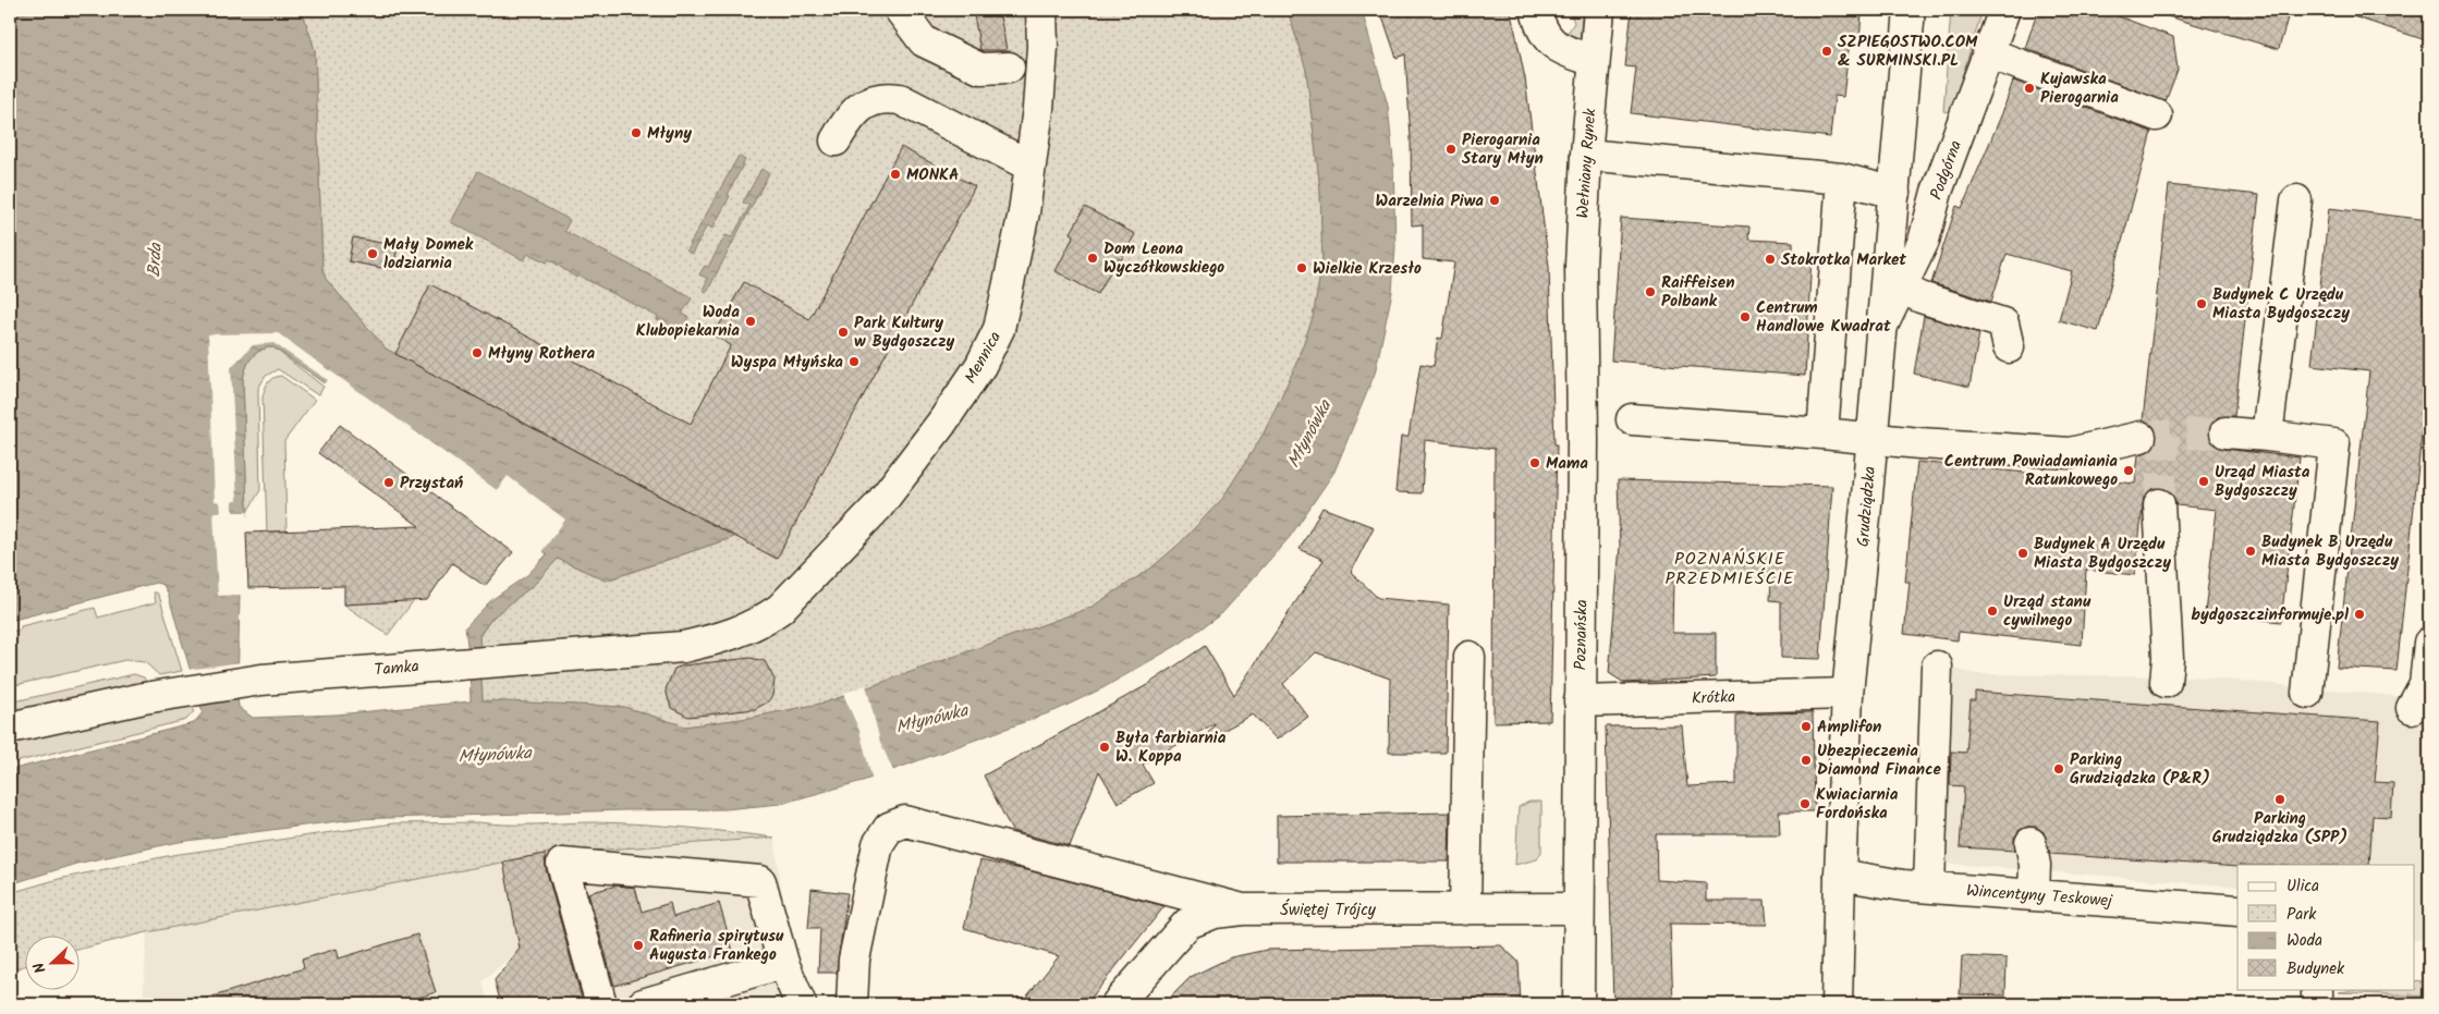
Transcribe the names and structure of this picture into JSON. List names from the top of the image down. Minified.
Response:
{"streets":{"street":["Wełniany Rynek","Podgórna","Mennica","Grudziądzka","Poznańska","Tamka","Krótka","Wincentyny Teskowej","Świętej Trójcy"]},"crossings":[["Wełniany Rynek","Poznańska"],["Podgórna","Grudziądzka"],["Mennica","Tamka"],["Grudziądzka","Krótka"],["Grudziądzka","Wincentyny Teskowej"],["Poznańska","Krótka"],["Poznańska","Świętej Trójcy"]],"districts":["POZNAŃSKIE PRZEDMIEŚCIE"],"water":["Brda","Młynówka"],"places":["SZPIEGOSTWO.COM & SURMINSKI.PL","Kujawska Pierogarnia","Młyny","Pierogarnia Stary Młyn","MONKA","Warzelnia Piwa","Mały Domek lodziarnia","Dom Leona Wyczółkowskiego","Stokrotka Market","Wielkie Krzesło","Raiffeisen Polbank","Budynek C Urzędu Miasta Bydgoszczy","Centrum Handlowe Kwadrat","Woda Klubopiekarnia","Park Kultury w Bydgoszczy","Młyny Rothera","Wyspa Młyńska","Mama","Centrum Powiadamiania Ratunkowego","Urząd Miasta Bydgoszczy","Przystań","Budynek B Urzędu Miasta Bydgoszczy","Budynek A Urzędu Miasta Bydgoszczy","Urząd stanu cywilnego","bydgoszczinformuje.pl","Amplifon","Była farbiarnia W. Koppa","Ubezpieczenia Diamond Finance","Parking Grudziądzka (P&R)","Parking Grudziądzka (SPP)","Kwiaciarnia Fordońska","Rafineria spirytusu Augusta Frankego"],"legend":["Ulica","Park","Woda","Budynek"],"north":"left"}
